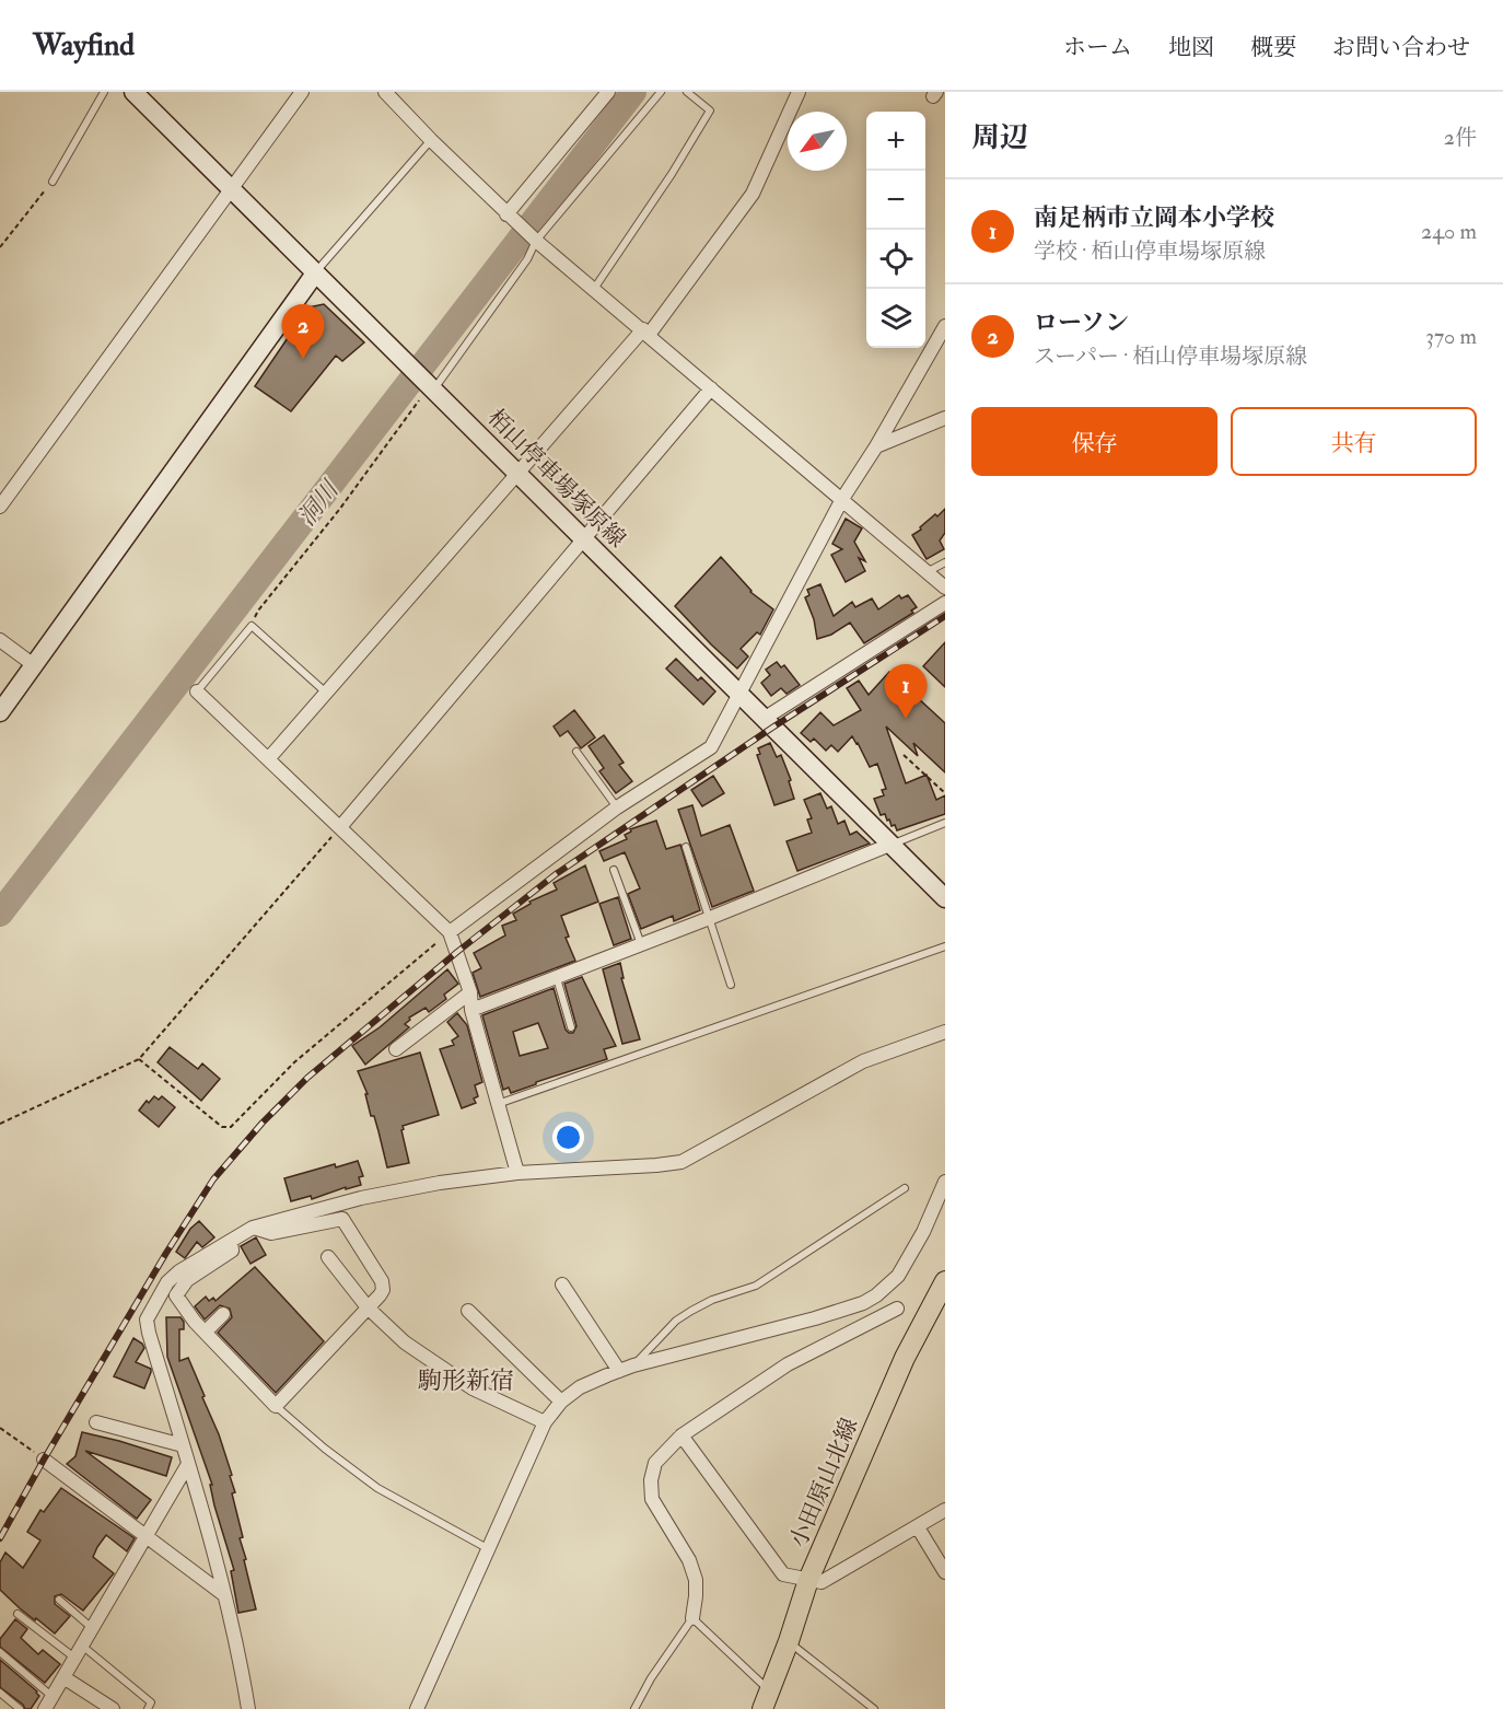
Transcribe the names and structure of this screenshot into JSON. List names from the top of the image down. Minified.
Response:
{"streets":{"main road":["栢山停車場塚原線","小田原山北線"]},"districts":["駒形新宿"],"water":["洞川"],"north":"bottom left","page":{"header":"Wayfind","nav":["ホーム","地図","概要","お問い合わせ"],"heading":["周辺","2件"],"map_buttons":["+","−"],"list":[{"mark":"1","name":"南足柄市立岡本小学校","note":"学校 · 栢山停車場塚原線","value":"240 m"},{"mark":"2","name":"ローソン","note":"スーパー · 栢山停車場塚原線","value":"370 m"}],"pins":["2","1"],"buttons":["保存","共有"]}}
